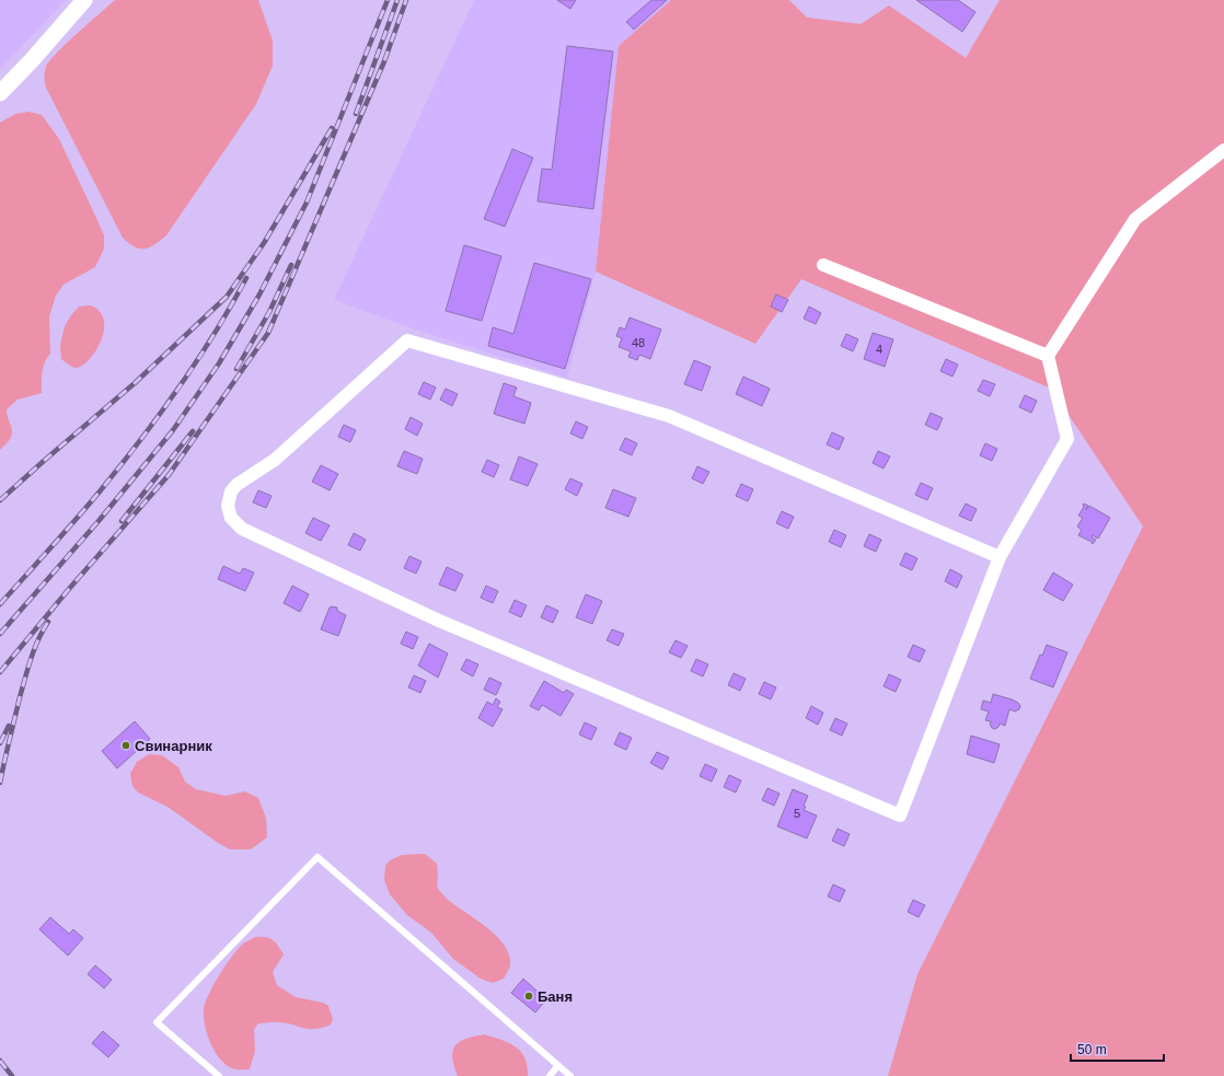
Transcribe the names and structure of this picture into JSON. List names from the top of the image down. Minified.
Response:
{"places":["Свинарник","Баня"],"house_numbers":["48","4","5"],"scale_bar":"50 m"}
